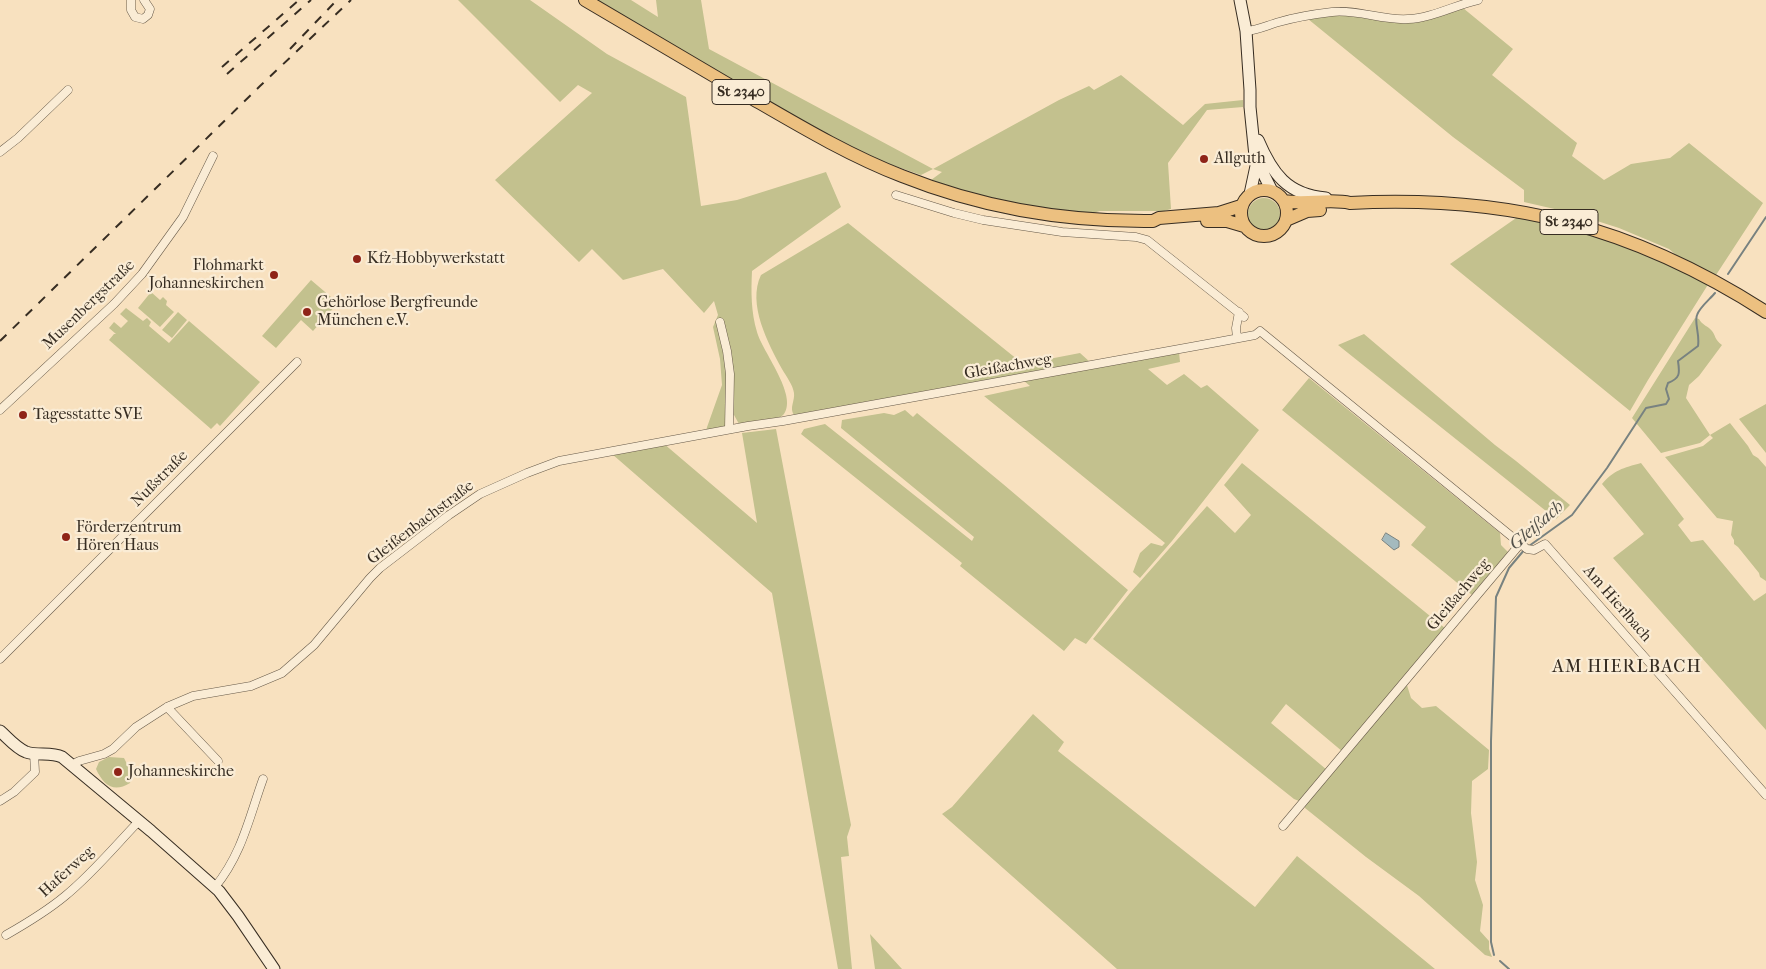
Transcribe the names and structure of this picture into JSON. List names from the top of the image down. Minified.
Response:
{"streets":{"main road":["St 2340"],"street":["Musenbergstraße","Gleißachweg","Nußstraße","Gleißenbachstraße","Am Hierlbach","Haferweg"]},"crossings":[["Gleißachweg","Gleißenbachstraße"],["Gleißachweg","Am Hierlbach"]],"districts":["AM HIERLBACH"],"water":["Gleißach"],"places":["Allguth","Kfz-Hobbywerkstatt","Flohmarkt Johanneskirchen","Gehörlose Bergfreunde München e.V.","Tagesstatte SVE","Förderzentrum Hören Haus","Johanneskirche"]}
